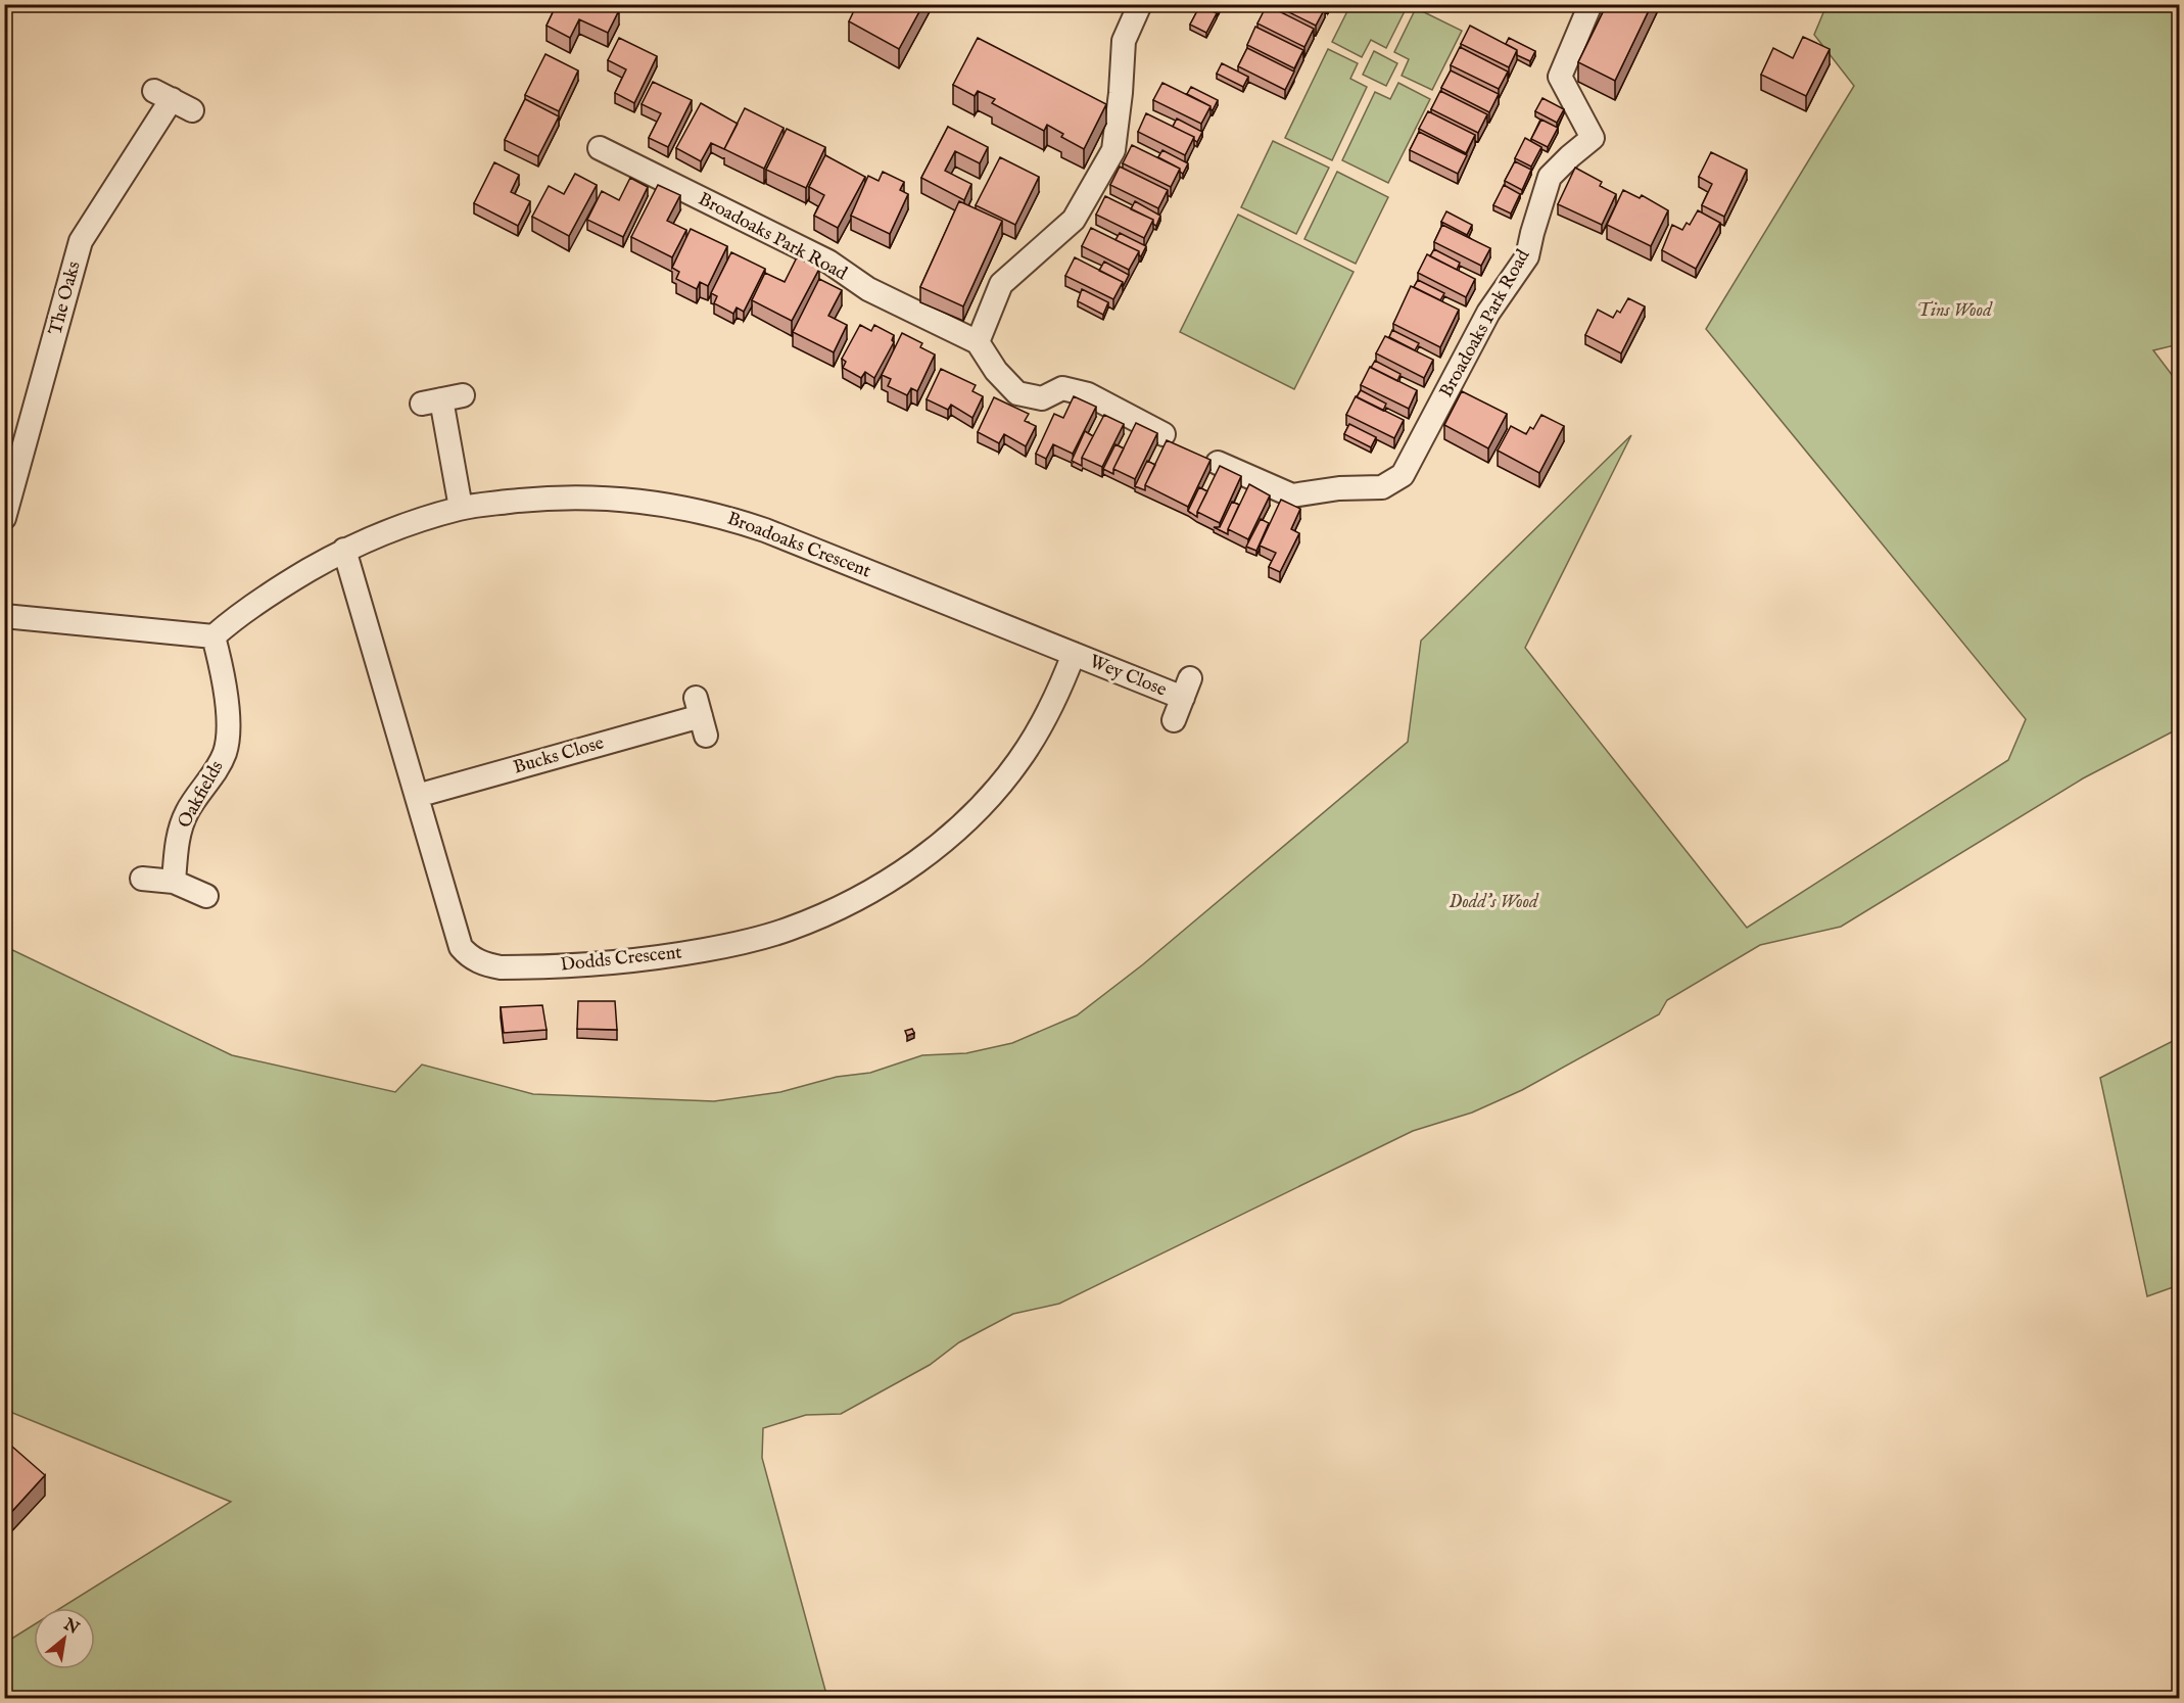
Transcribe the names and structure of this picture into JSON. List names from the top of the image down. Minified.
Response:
{"streets":{"street":["Broadoaks Park Road","The Oaks","Broadoaks Crescent","Wey Close","Bucks Close","Oakfields","Dodds Crescent"]},"crossings":[["Broadoaks Crescent","Wey Close"],["Broadoaks Crescent","Oakfields"],["Broadoaks Crescent","Dodds Crescent"],["Wey Close","Dodds Crescent"],["Bucks Close","Dodds Crescent"]],"parks":["Tins Wood","Dodd's Wood"],"north":"top right"}
